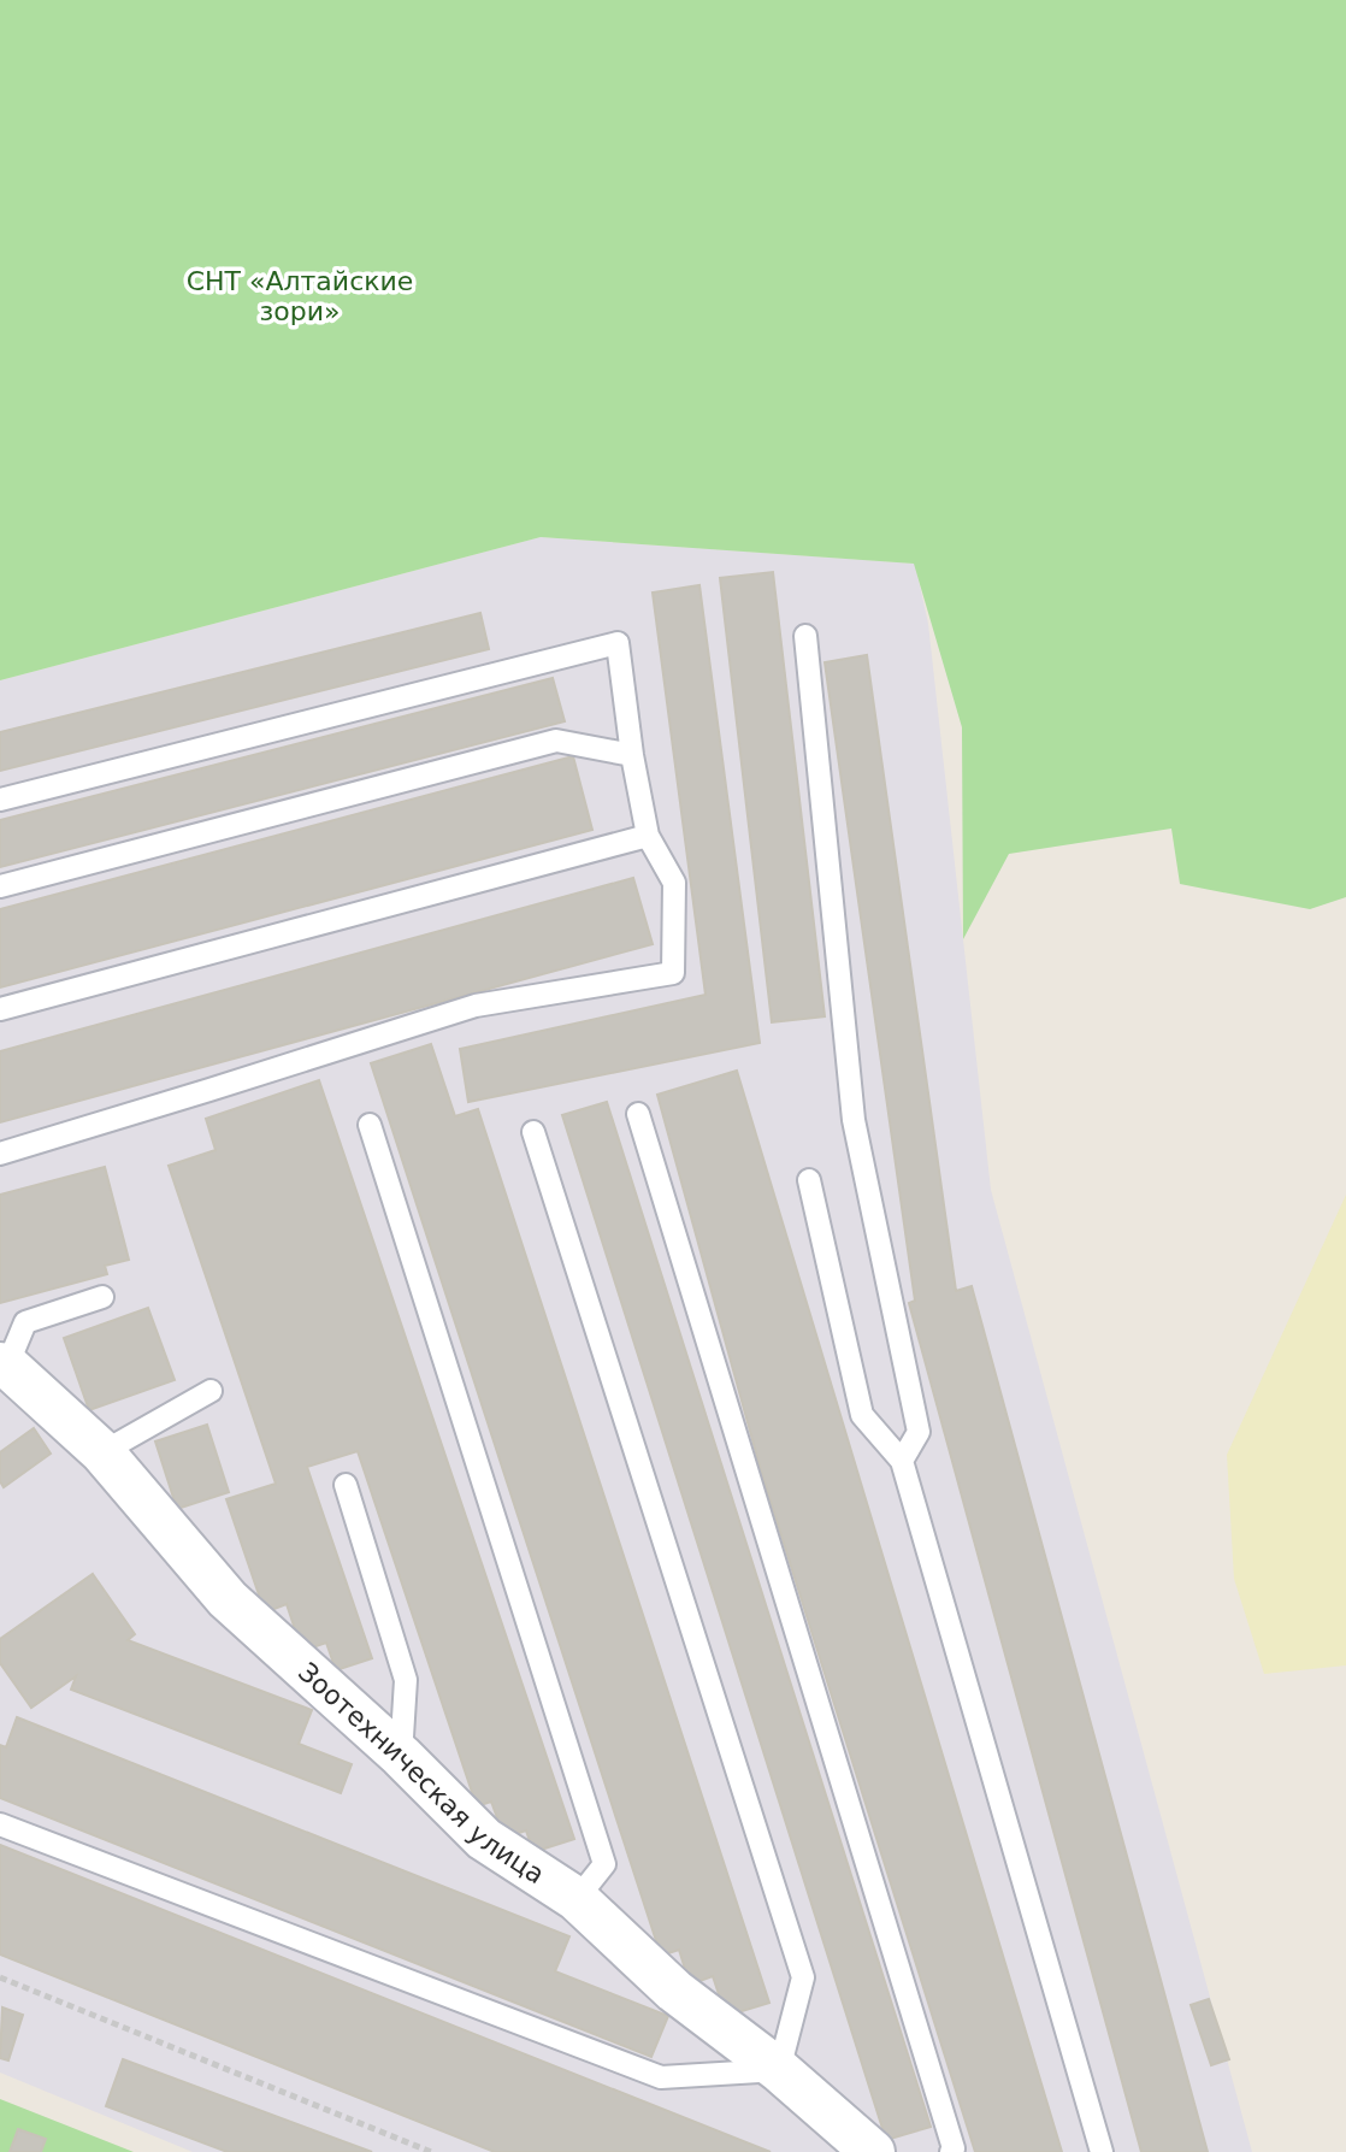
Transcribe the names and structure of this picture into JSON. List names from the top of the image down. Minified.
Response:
{"streets":{"street":["Зоотехническая улица"]},"parks":["СНТ «Алтайские зори»"]}
